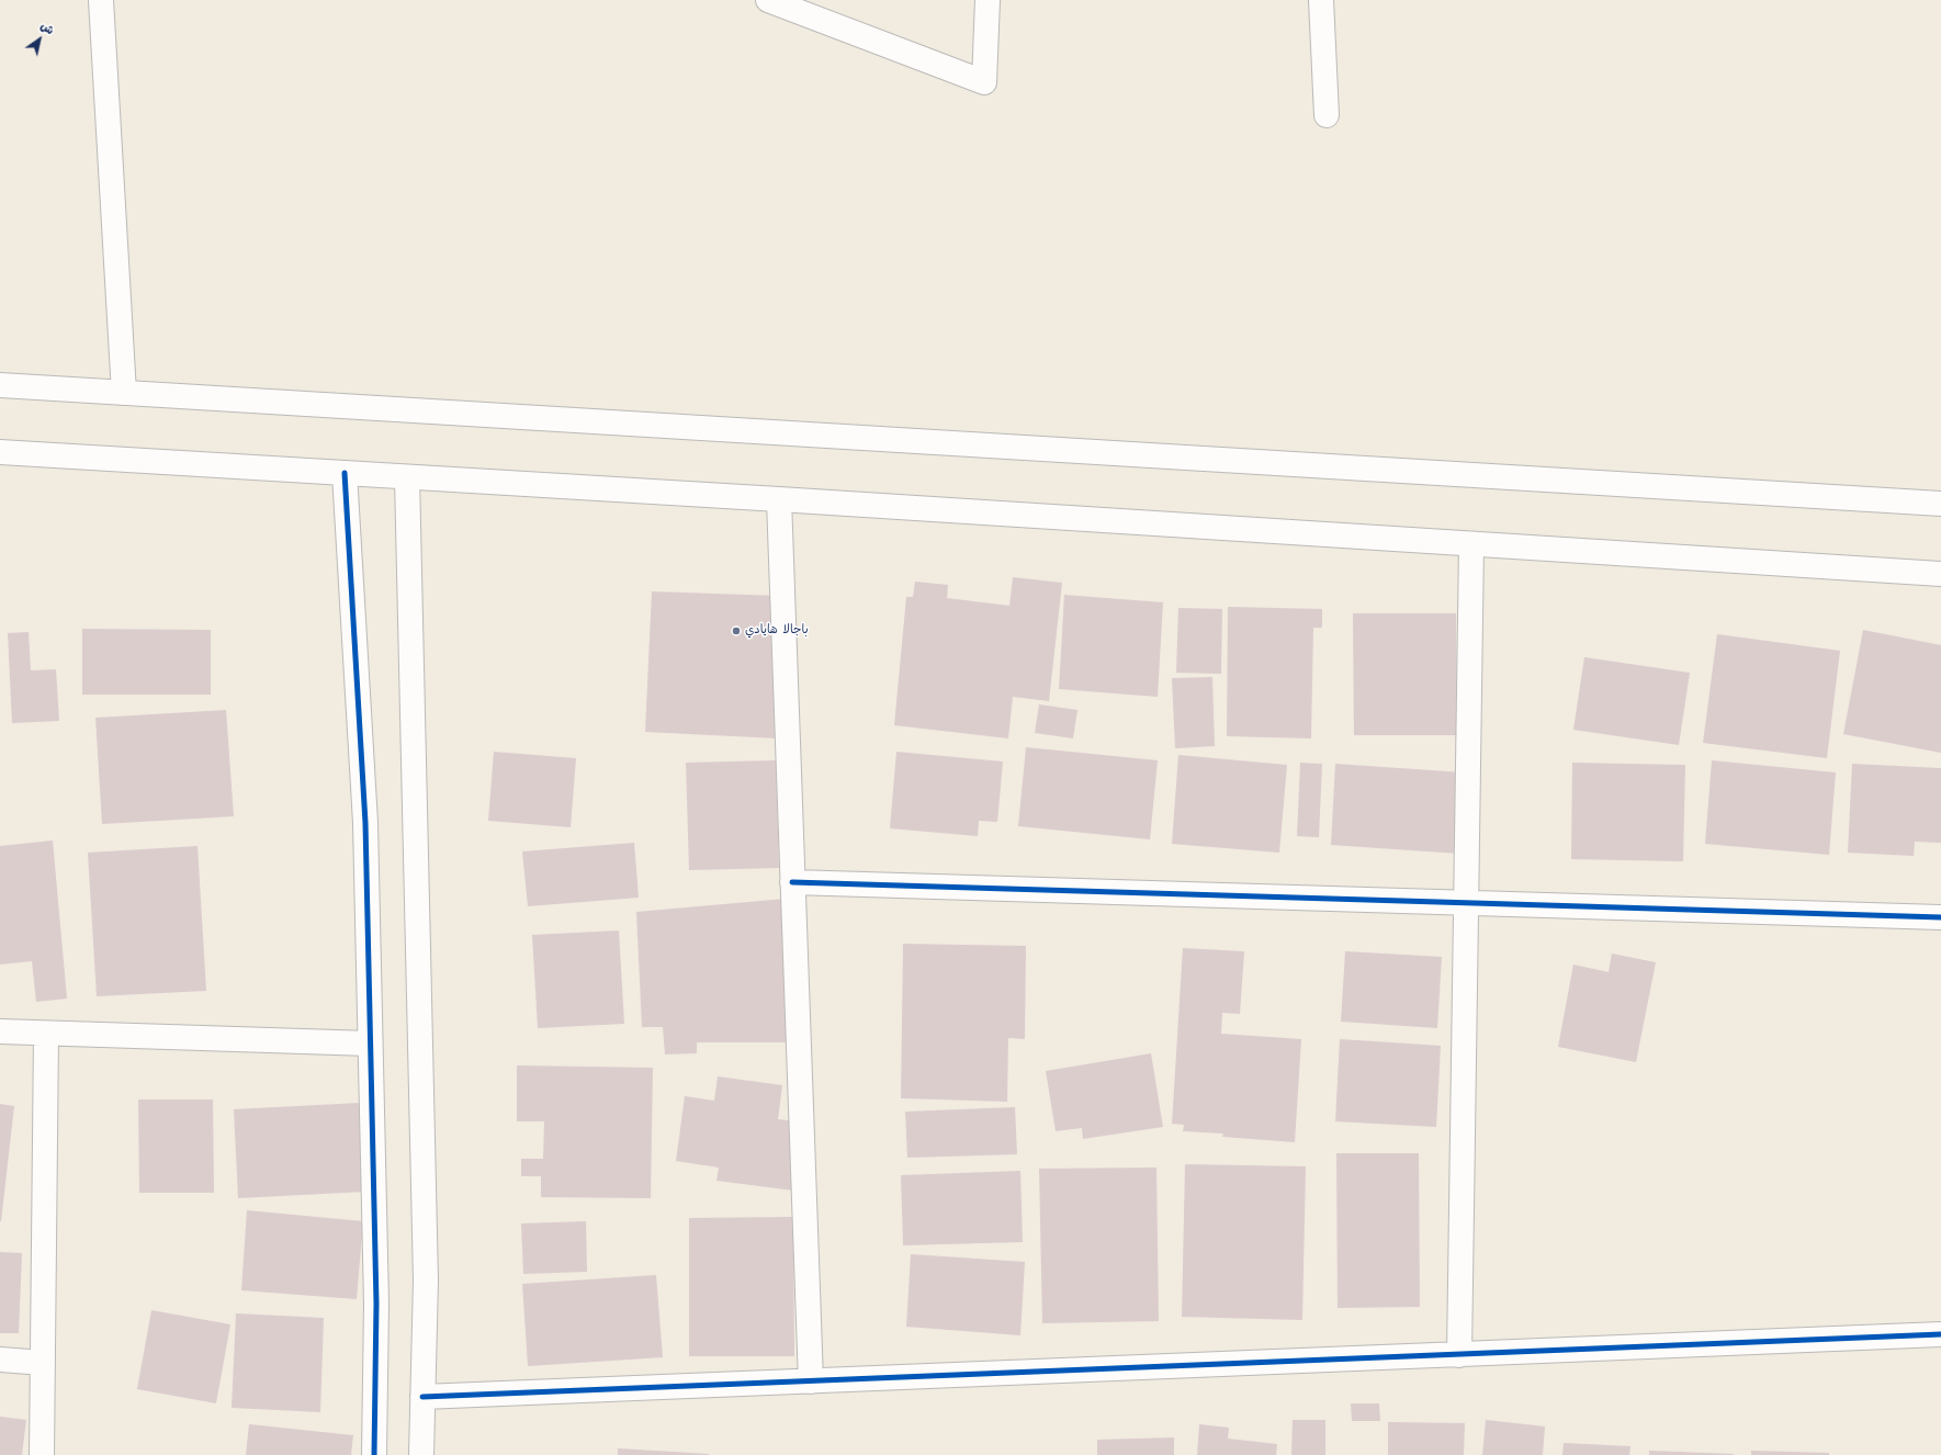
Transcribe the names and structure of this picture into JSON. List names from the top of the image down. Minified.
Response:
{"places":["باجالا هايادي"],"north":"top right"}
